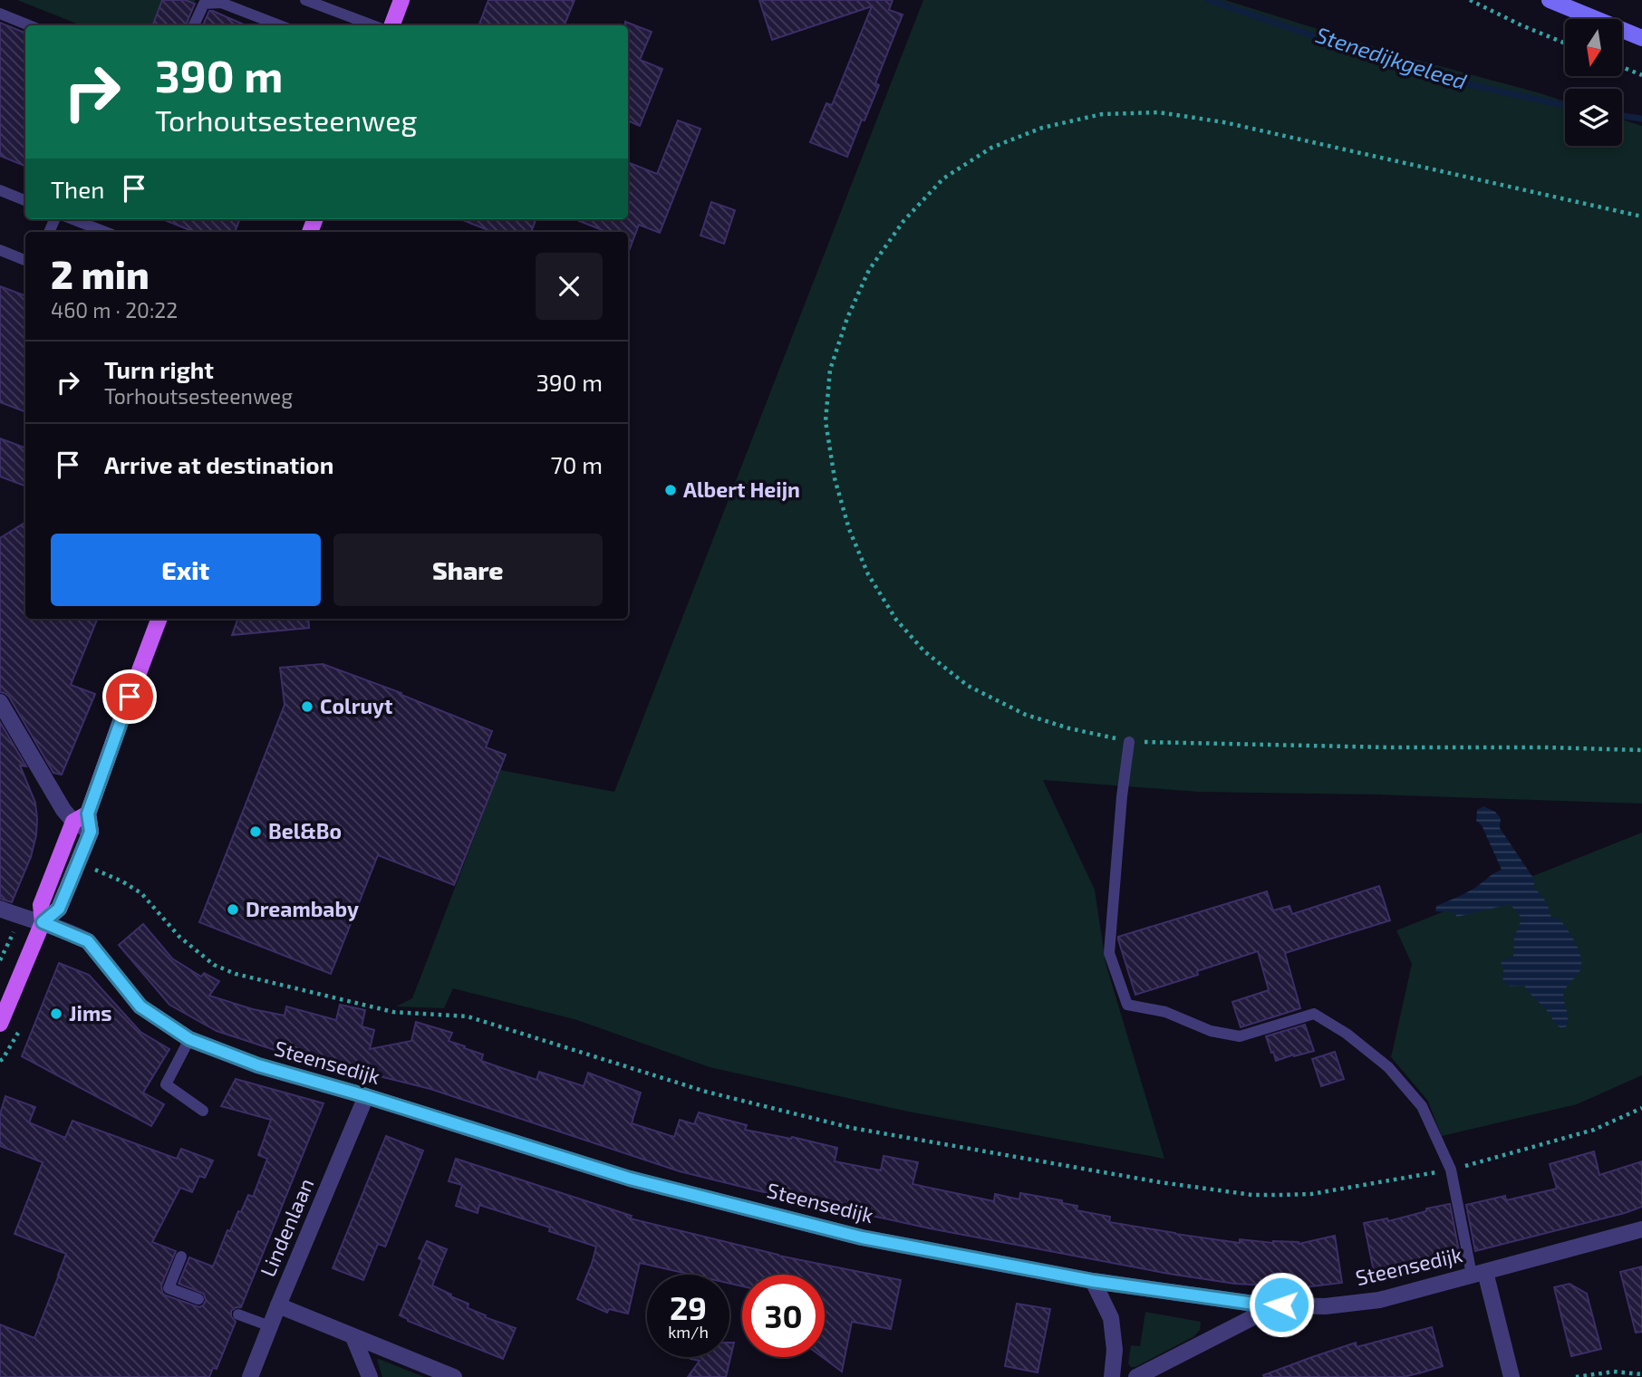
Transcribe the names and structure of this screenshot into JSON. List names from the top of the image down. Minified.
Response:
{"streets":{"street":["Steensedijk","Lindenlaan"]},"crossings":[["Steensedijk","Lindenlaan"]],"water":["Stenedijkgeleed"],"places":["Albert Heijn","Colruyt","Bel&Bo","Dreambaby","Jims"],"north":"bottom","page":{"turn":["390 m","Torhoutsesteenweg"],"then":"Then","heading":["2 min","460 m · 20:22"],"list":[{"name":"Turn right","note":"Torhoutsesteenweg","value":"390 m"},{"name":"Arrive at destination","value":"70 m"}],"buttons":["Exit","Share"],"speed":"29 km/h","limit":"30"}}
